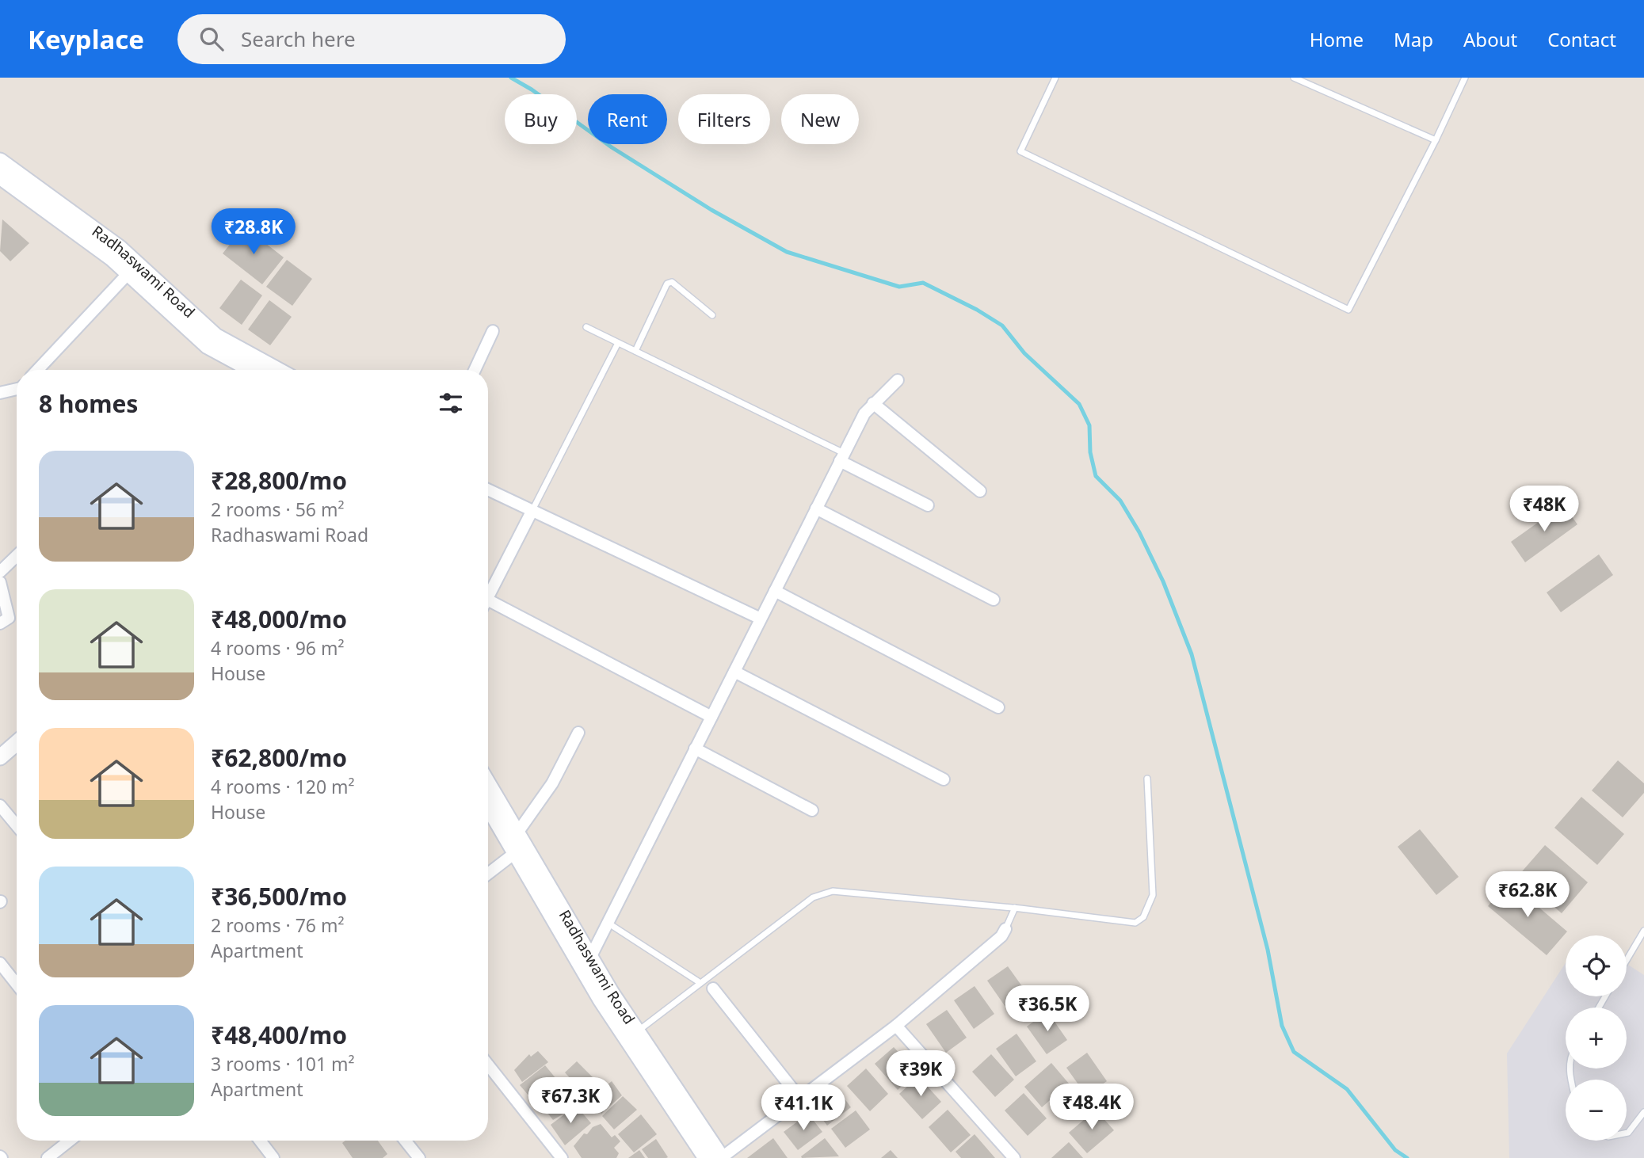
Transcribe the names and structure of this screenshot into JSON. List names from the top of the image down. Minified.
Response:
{"streets":{"street":["Radhaswami Road"]},"page":{"header":"Keyplace","search":"Search here","nav":["Home","Map","About","Contact"],"chip":["Buy","Rent","Filters","New"],"price":["₹28.8K","₹48K","₹62.8K","₹36.5K","₹39K","₹67.3K","₹48.4K","₹41.1K"],"heading":"8 homes","list":[{"name":"₹28,800/mo","note":"2 rooms · 56 m² · Radhaswami Road"},{"name":"₹48,000/mo","note":"4 rooms · 96 m² · House"},{"name":"₹62,800/mo","note":"4 rooms · 120 m² · House"},{"name":"₹36,500/mo","note":"2 rooms · 76 m² · Apartment"},{"name":"₹48,400/mo","note":"3 rooms · 101 m² · Apartment"}],"map_buttons":["+","−"]}}
